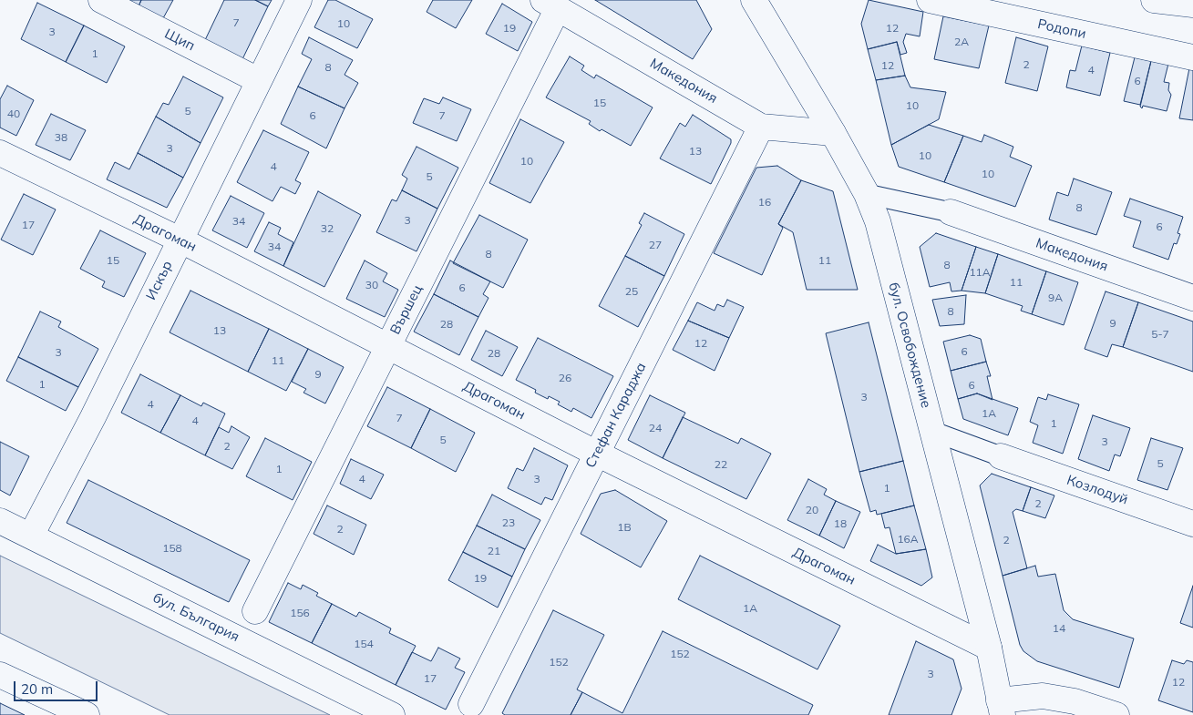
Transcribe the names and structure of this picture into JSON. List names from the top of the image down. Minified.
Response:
{"streets":{"street":["Родопи","Щип","Македония","Драгоман","Искър","Вършец","бул. Освобождение","Стефан Караджа","Козлодуй","бул. България"]},"crossings":[["Щип","Искър"],["Македония","Вършец"],["Македония","бул. Освобождение"],["Македония","Стефан Караджа"],["Драгоман","Искър"],["Драгоман","Вършец"],["Драгоман","бул. Освобождение"],["Драгоман","Стефан Караджа"],["Искър","бул. България"]],"house_numbers":["7","10","19","12","3","2А","1","2","12","8","4","6","15","10","5","40","6","7","38","3","13","10","10","4","10","5","16","8","3","34","17","6","32","27","34","8","15","11","8","11А","11","30","6","25","9А","8","9","28","13","5-7","12","6","3","28","11","9","26","1","6","3","4","1А","7","4","1","24","5","3","2","5","22","1","4","3","1","2","20","23","18","1В","2","16А","2","158","21","19","1А","156","14","154","152","152","3","17","12"],"scale_bar":"20 m"}
